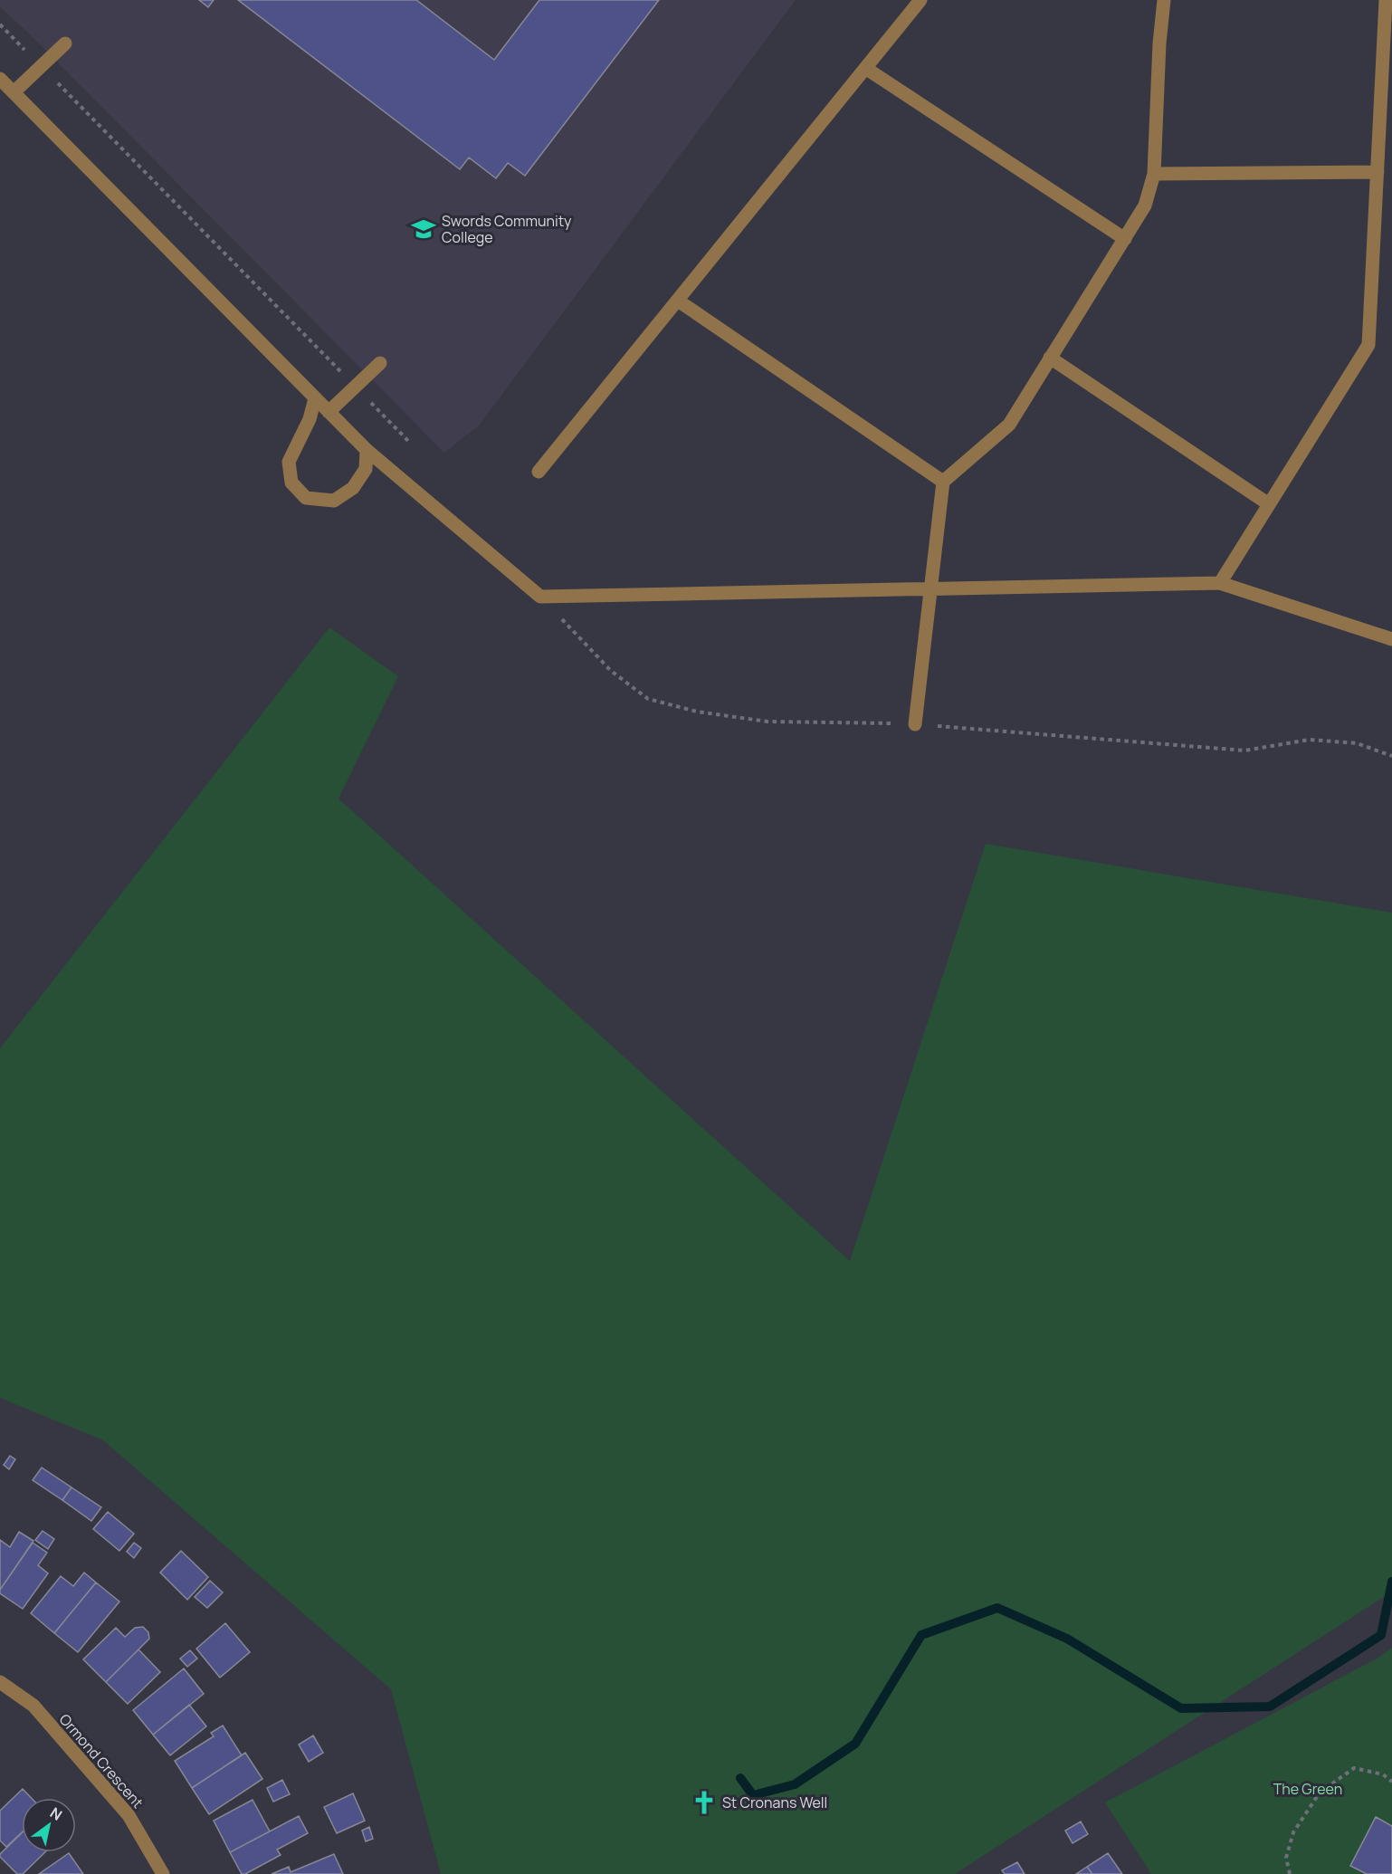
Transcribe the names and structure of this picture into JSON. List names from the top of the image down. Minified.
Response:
{"streets":{"street":["Ormond Crescent"]},"parks":["The Green"],"places":{"school or university":["Swords Community College"],"church":["St Cronans Well"]},"north":"top right"}
